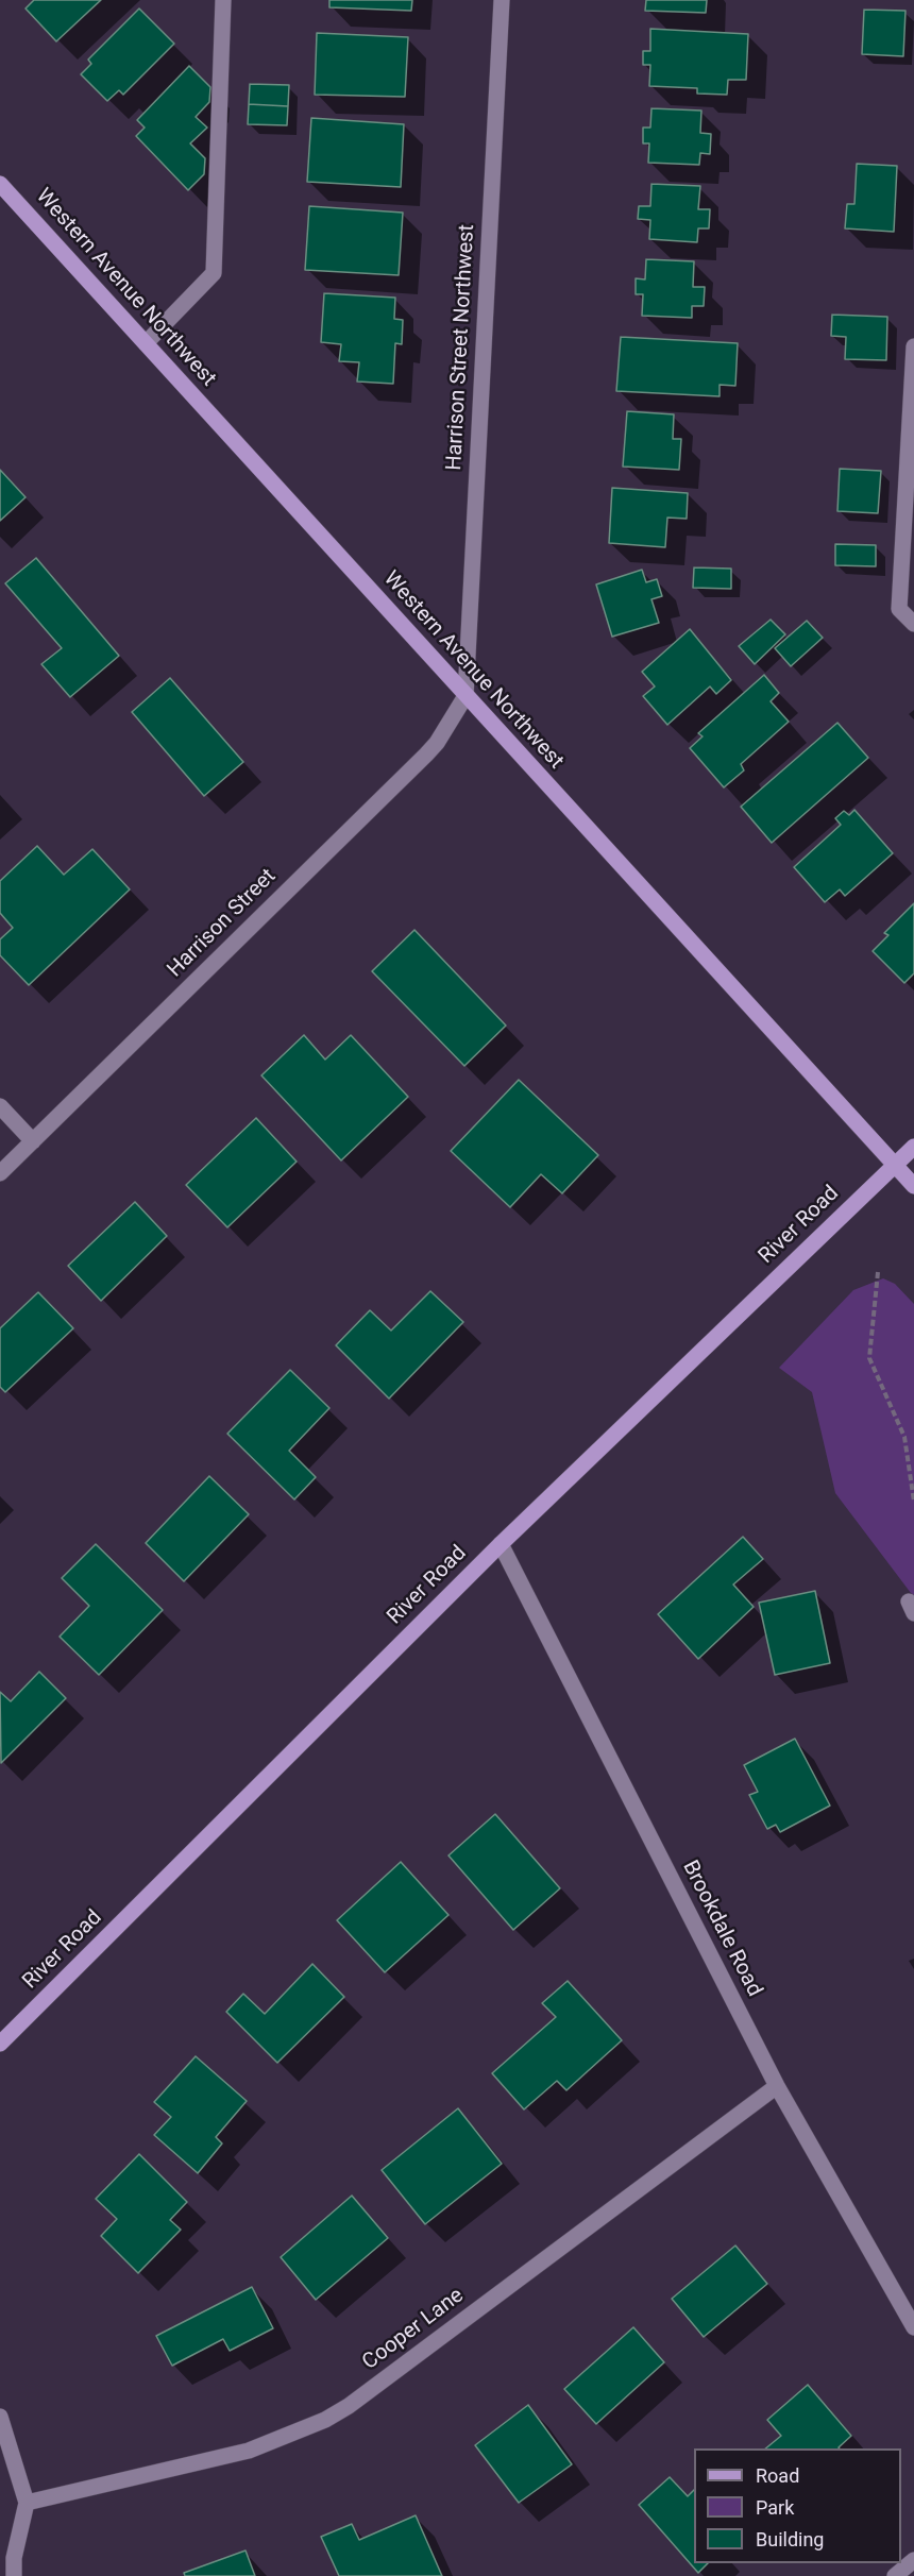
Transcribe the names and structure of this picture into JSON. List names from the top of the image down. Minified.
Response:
{"streets":{"main road":["Western Avenue Northwest","River Road"],"street":["Harrison Street Northwest","Harrison Street","Brookdale Road","Cooper Lane"]},"crossings":[["Western Avenue Northwest","Harrison Street Northwest"],["Western Avenue Northwest","Harrison Street"],["Western Avenue Northwest","River Road"],["Harrison Street Northwest","Harrison Street"],["River Road","Brookdale Road"],["Brookdale Road","Cooper Lane"]],"legend":["Road","Park","Building"]}
